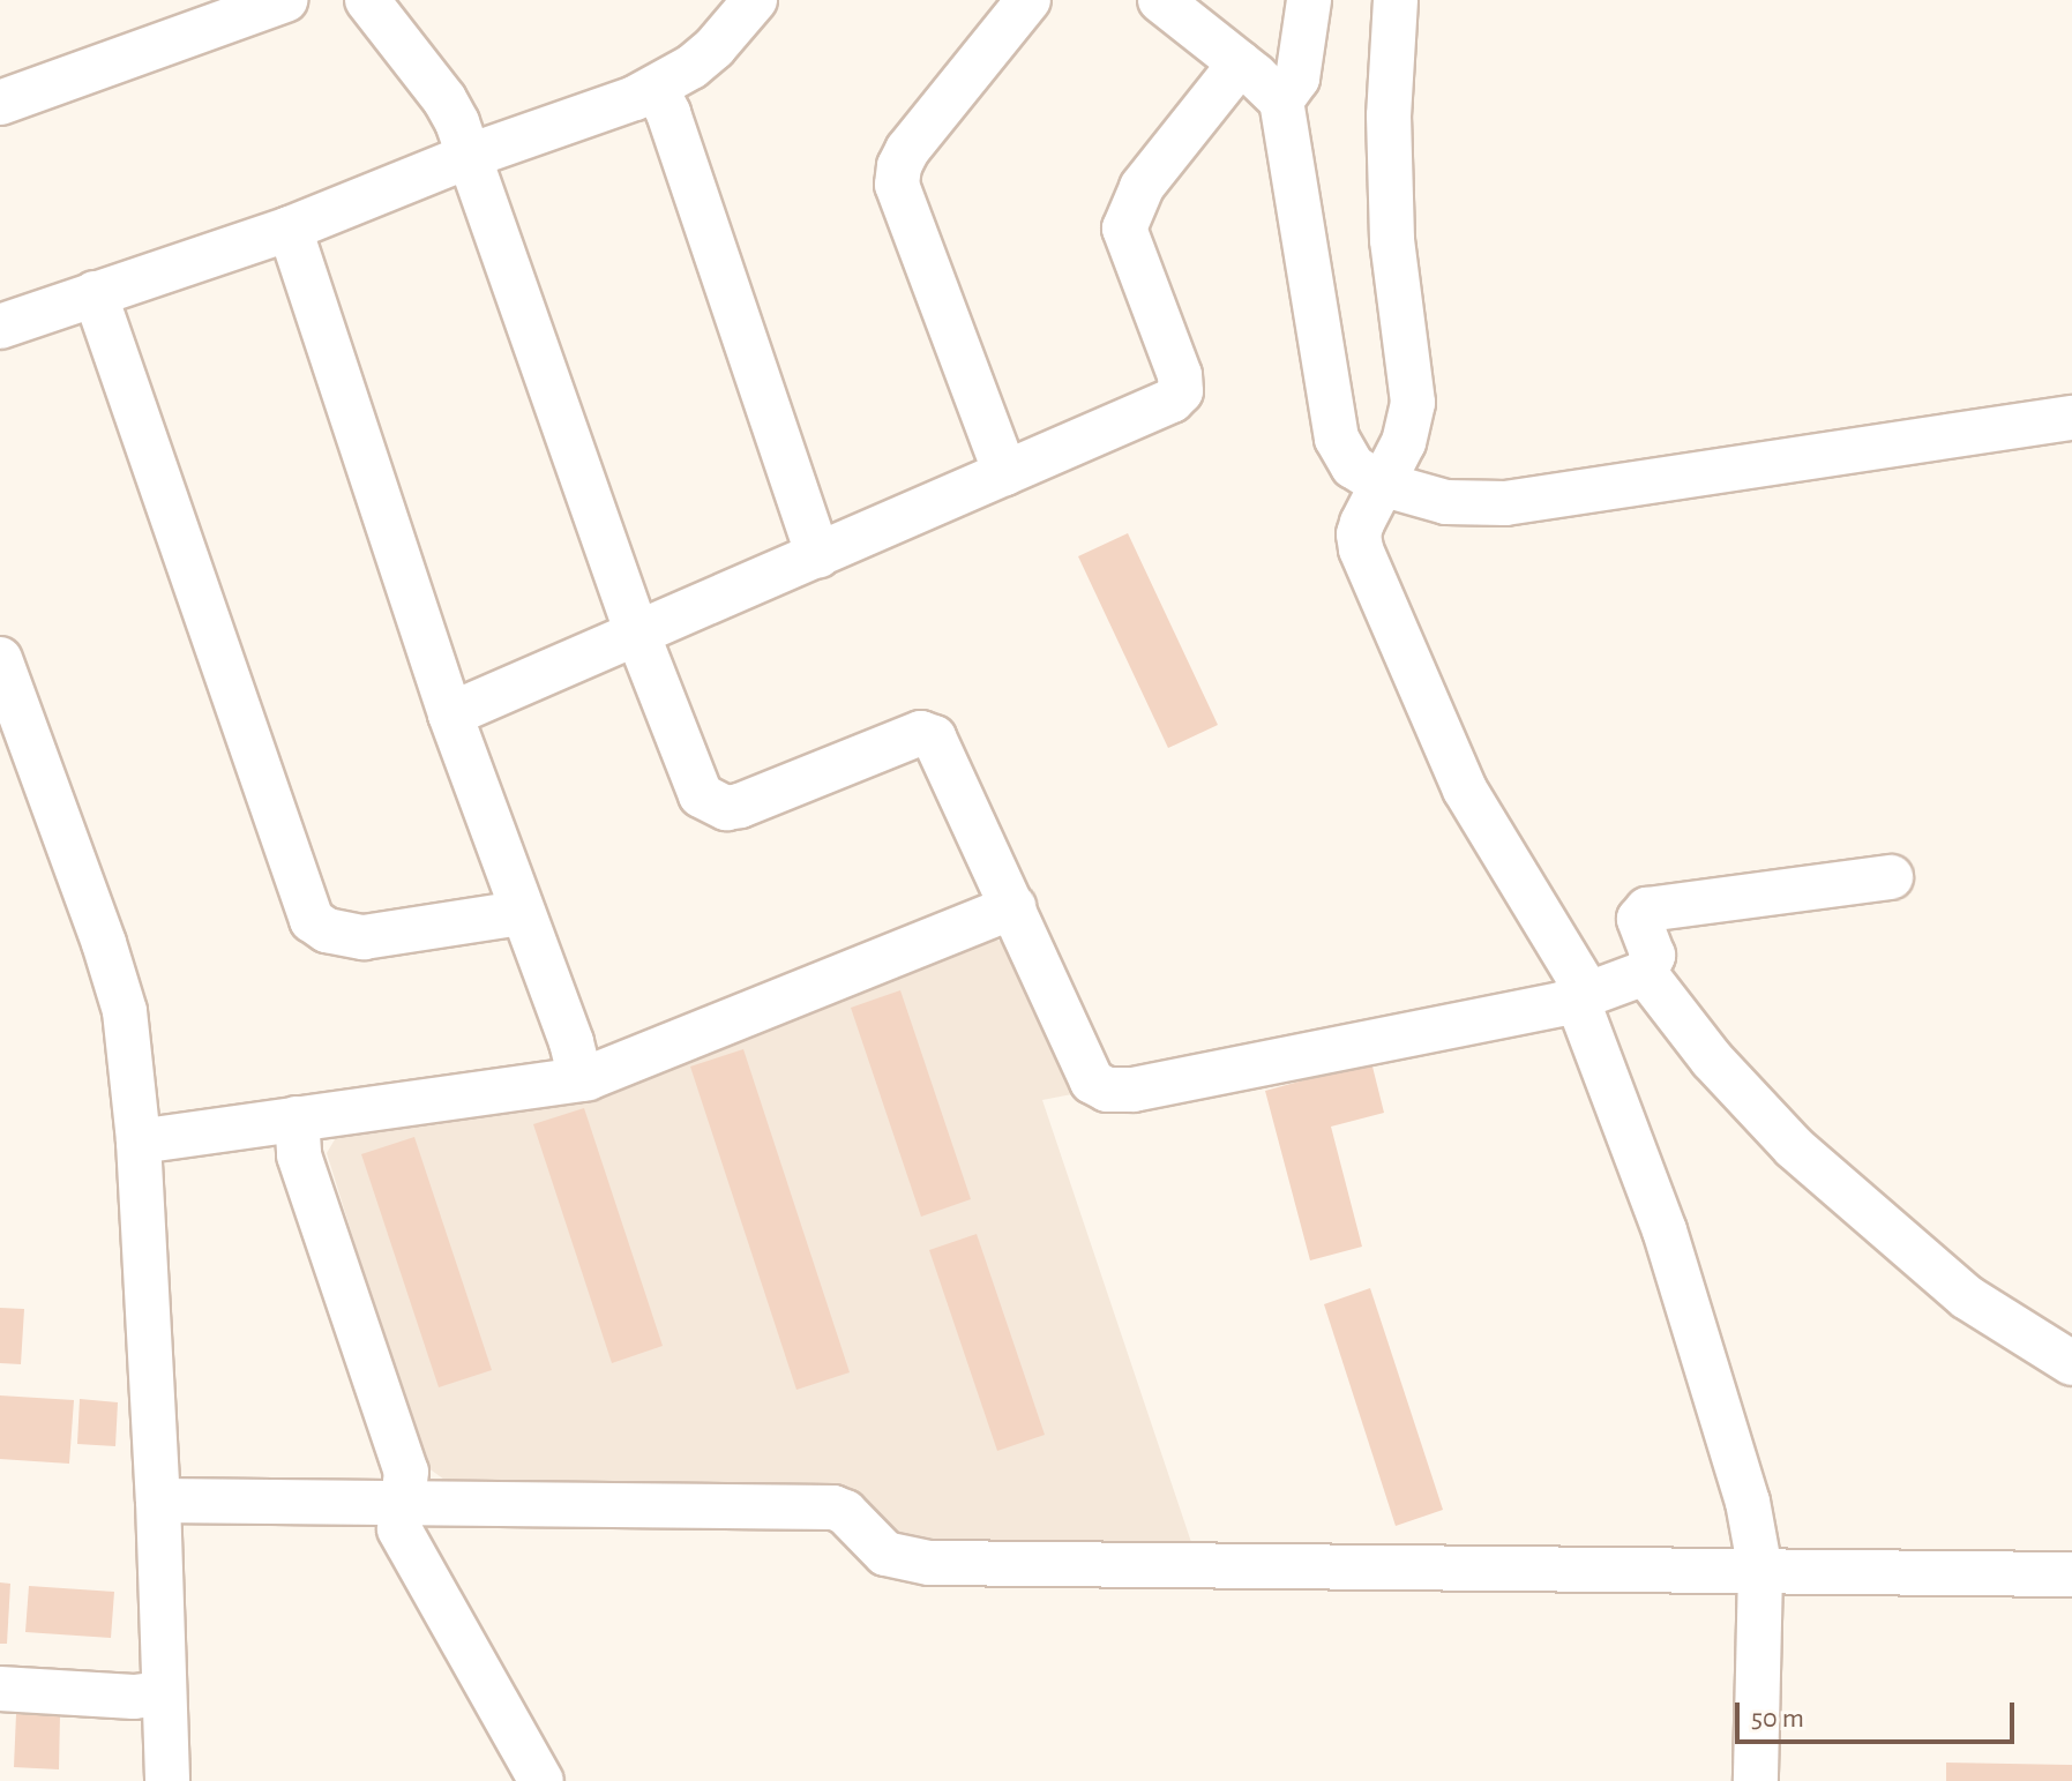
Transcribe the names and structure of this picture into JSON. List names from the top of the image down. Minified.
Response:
{"scale_bar":"50 m"}
